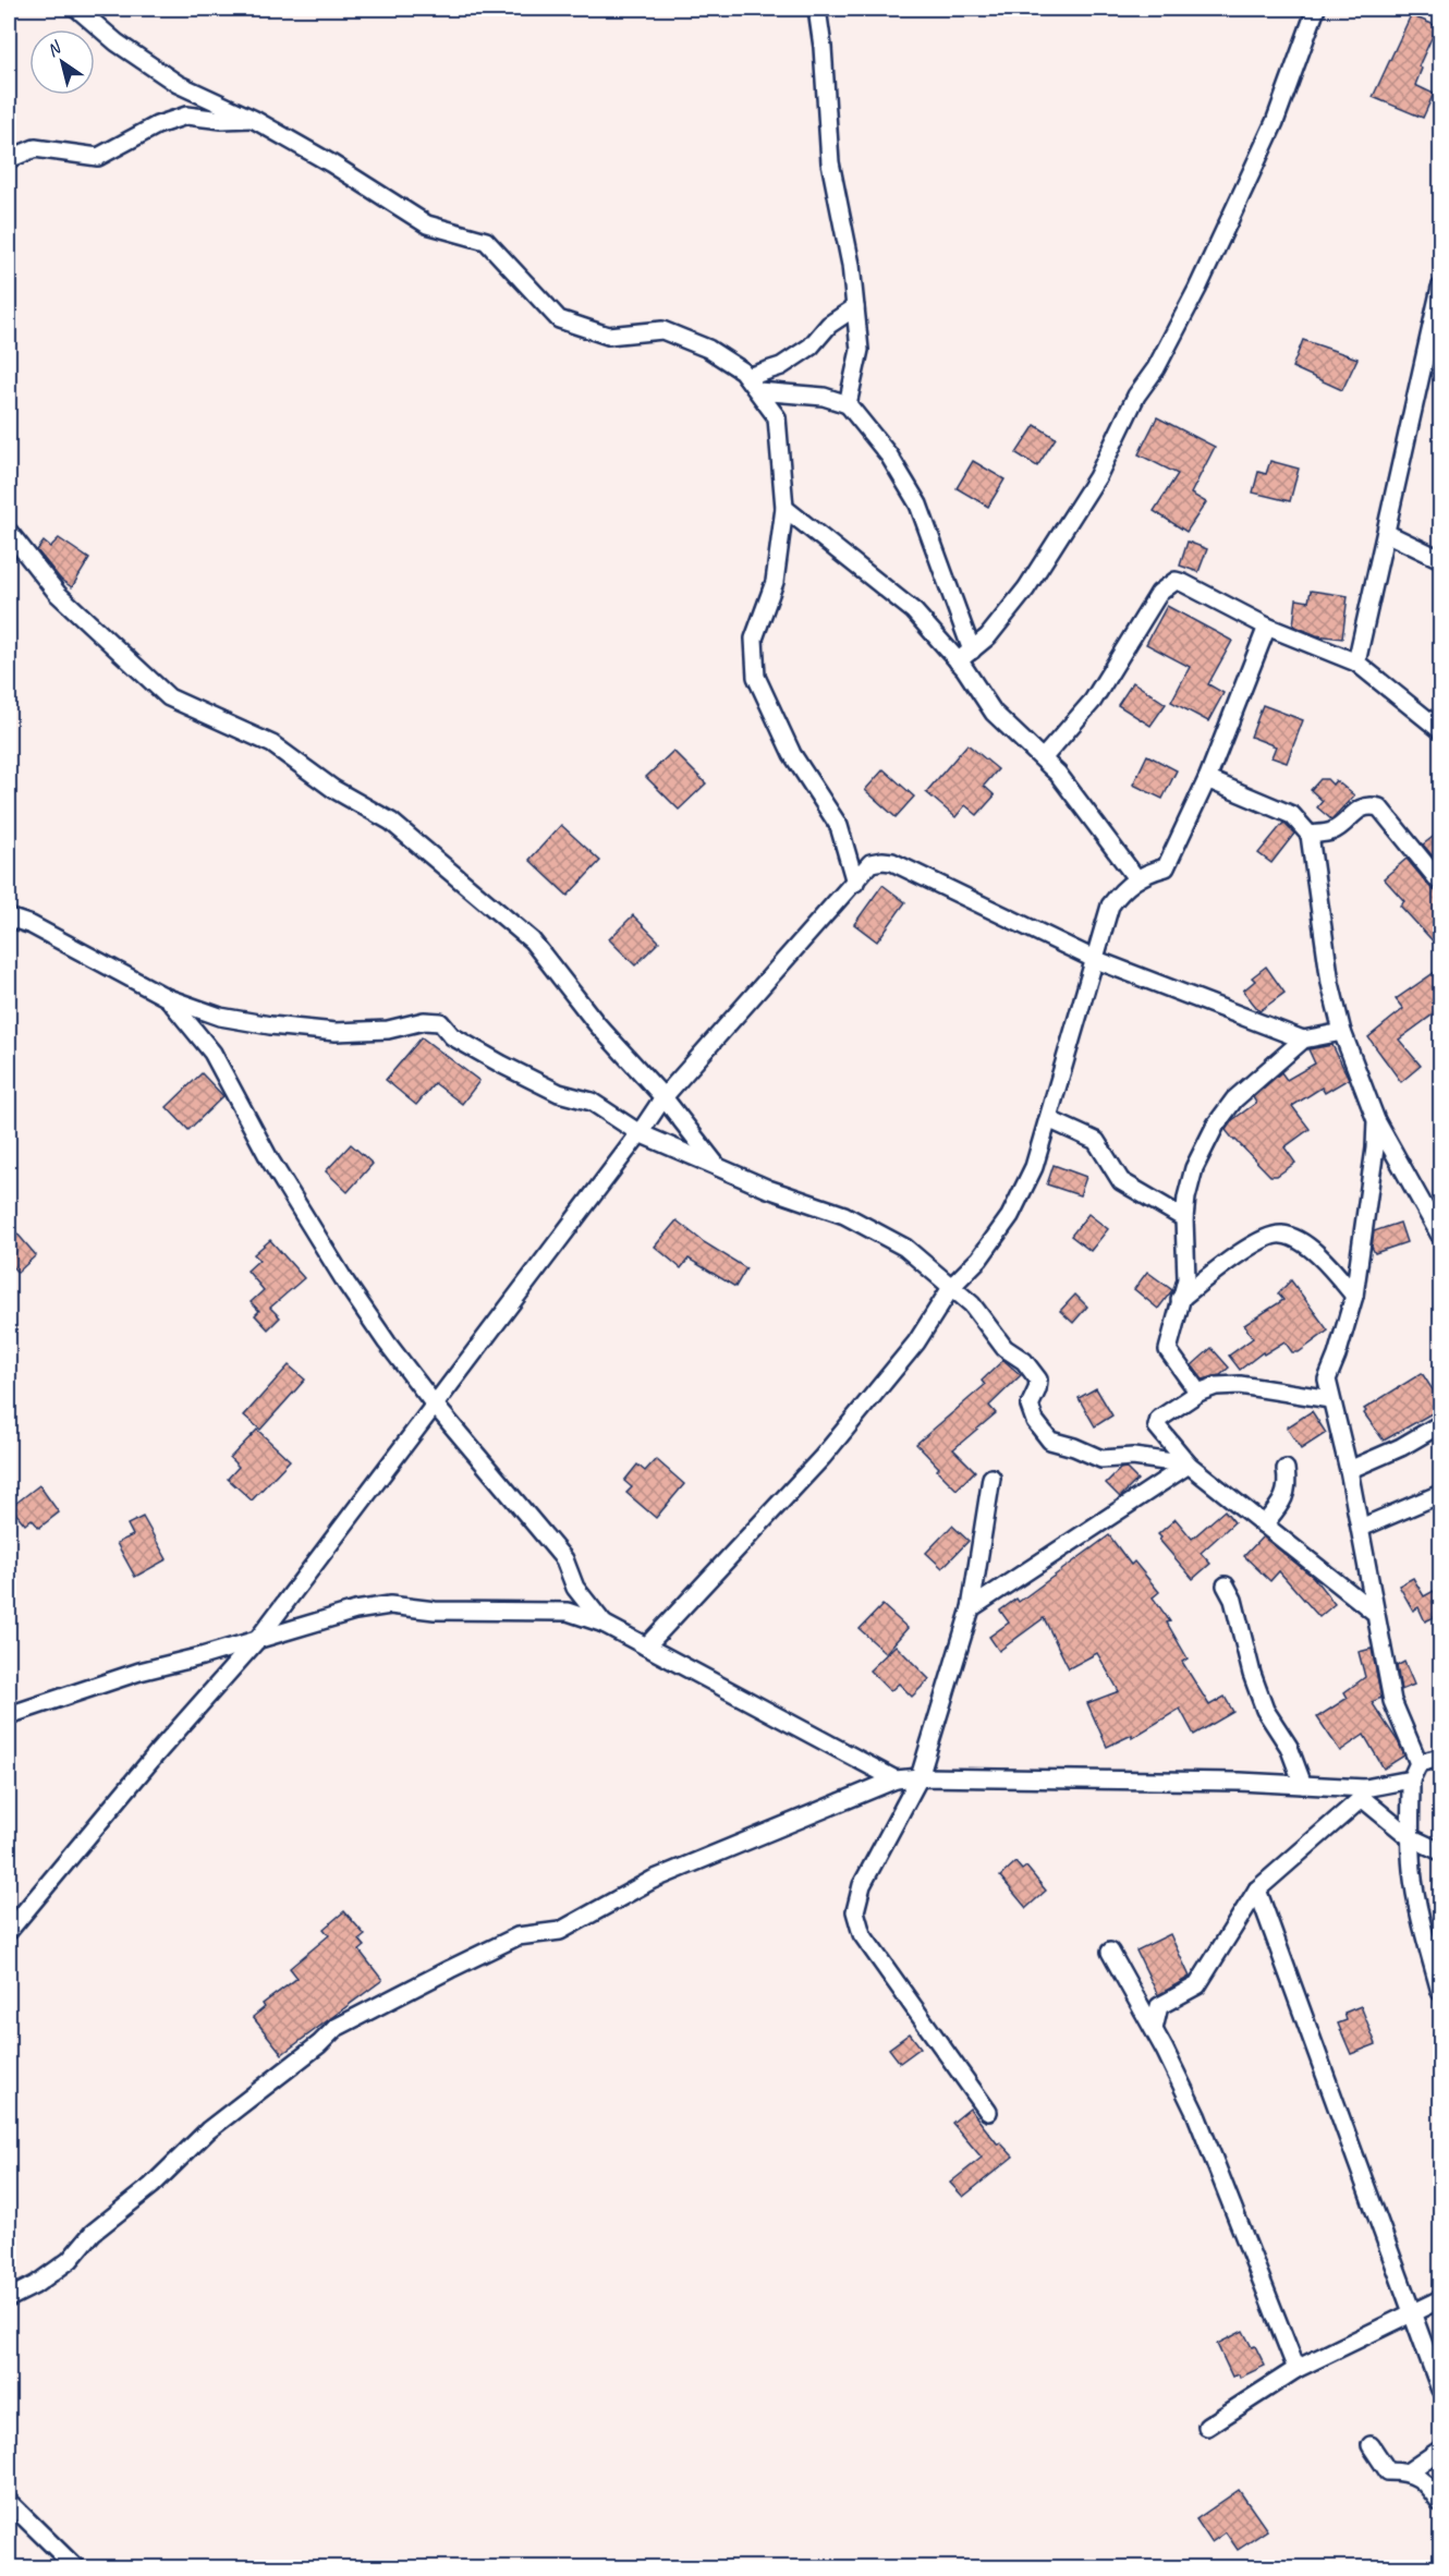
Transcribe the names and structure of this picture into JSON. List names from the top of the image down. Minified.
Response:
{"north":"top left"}
